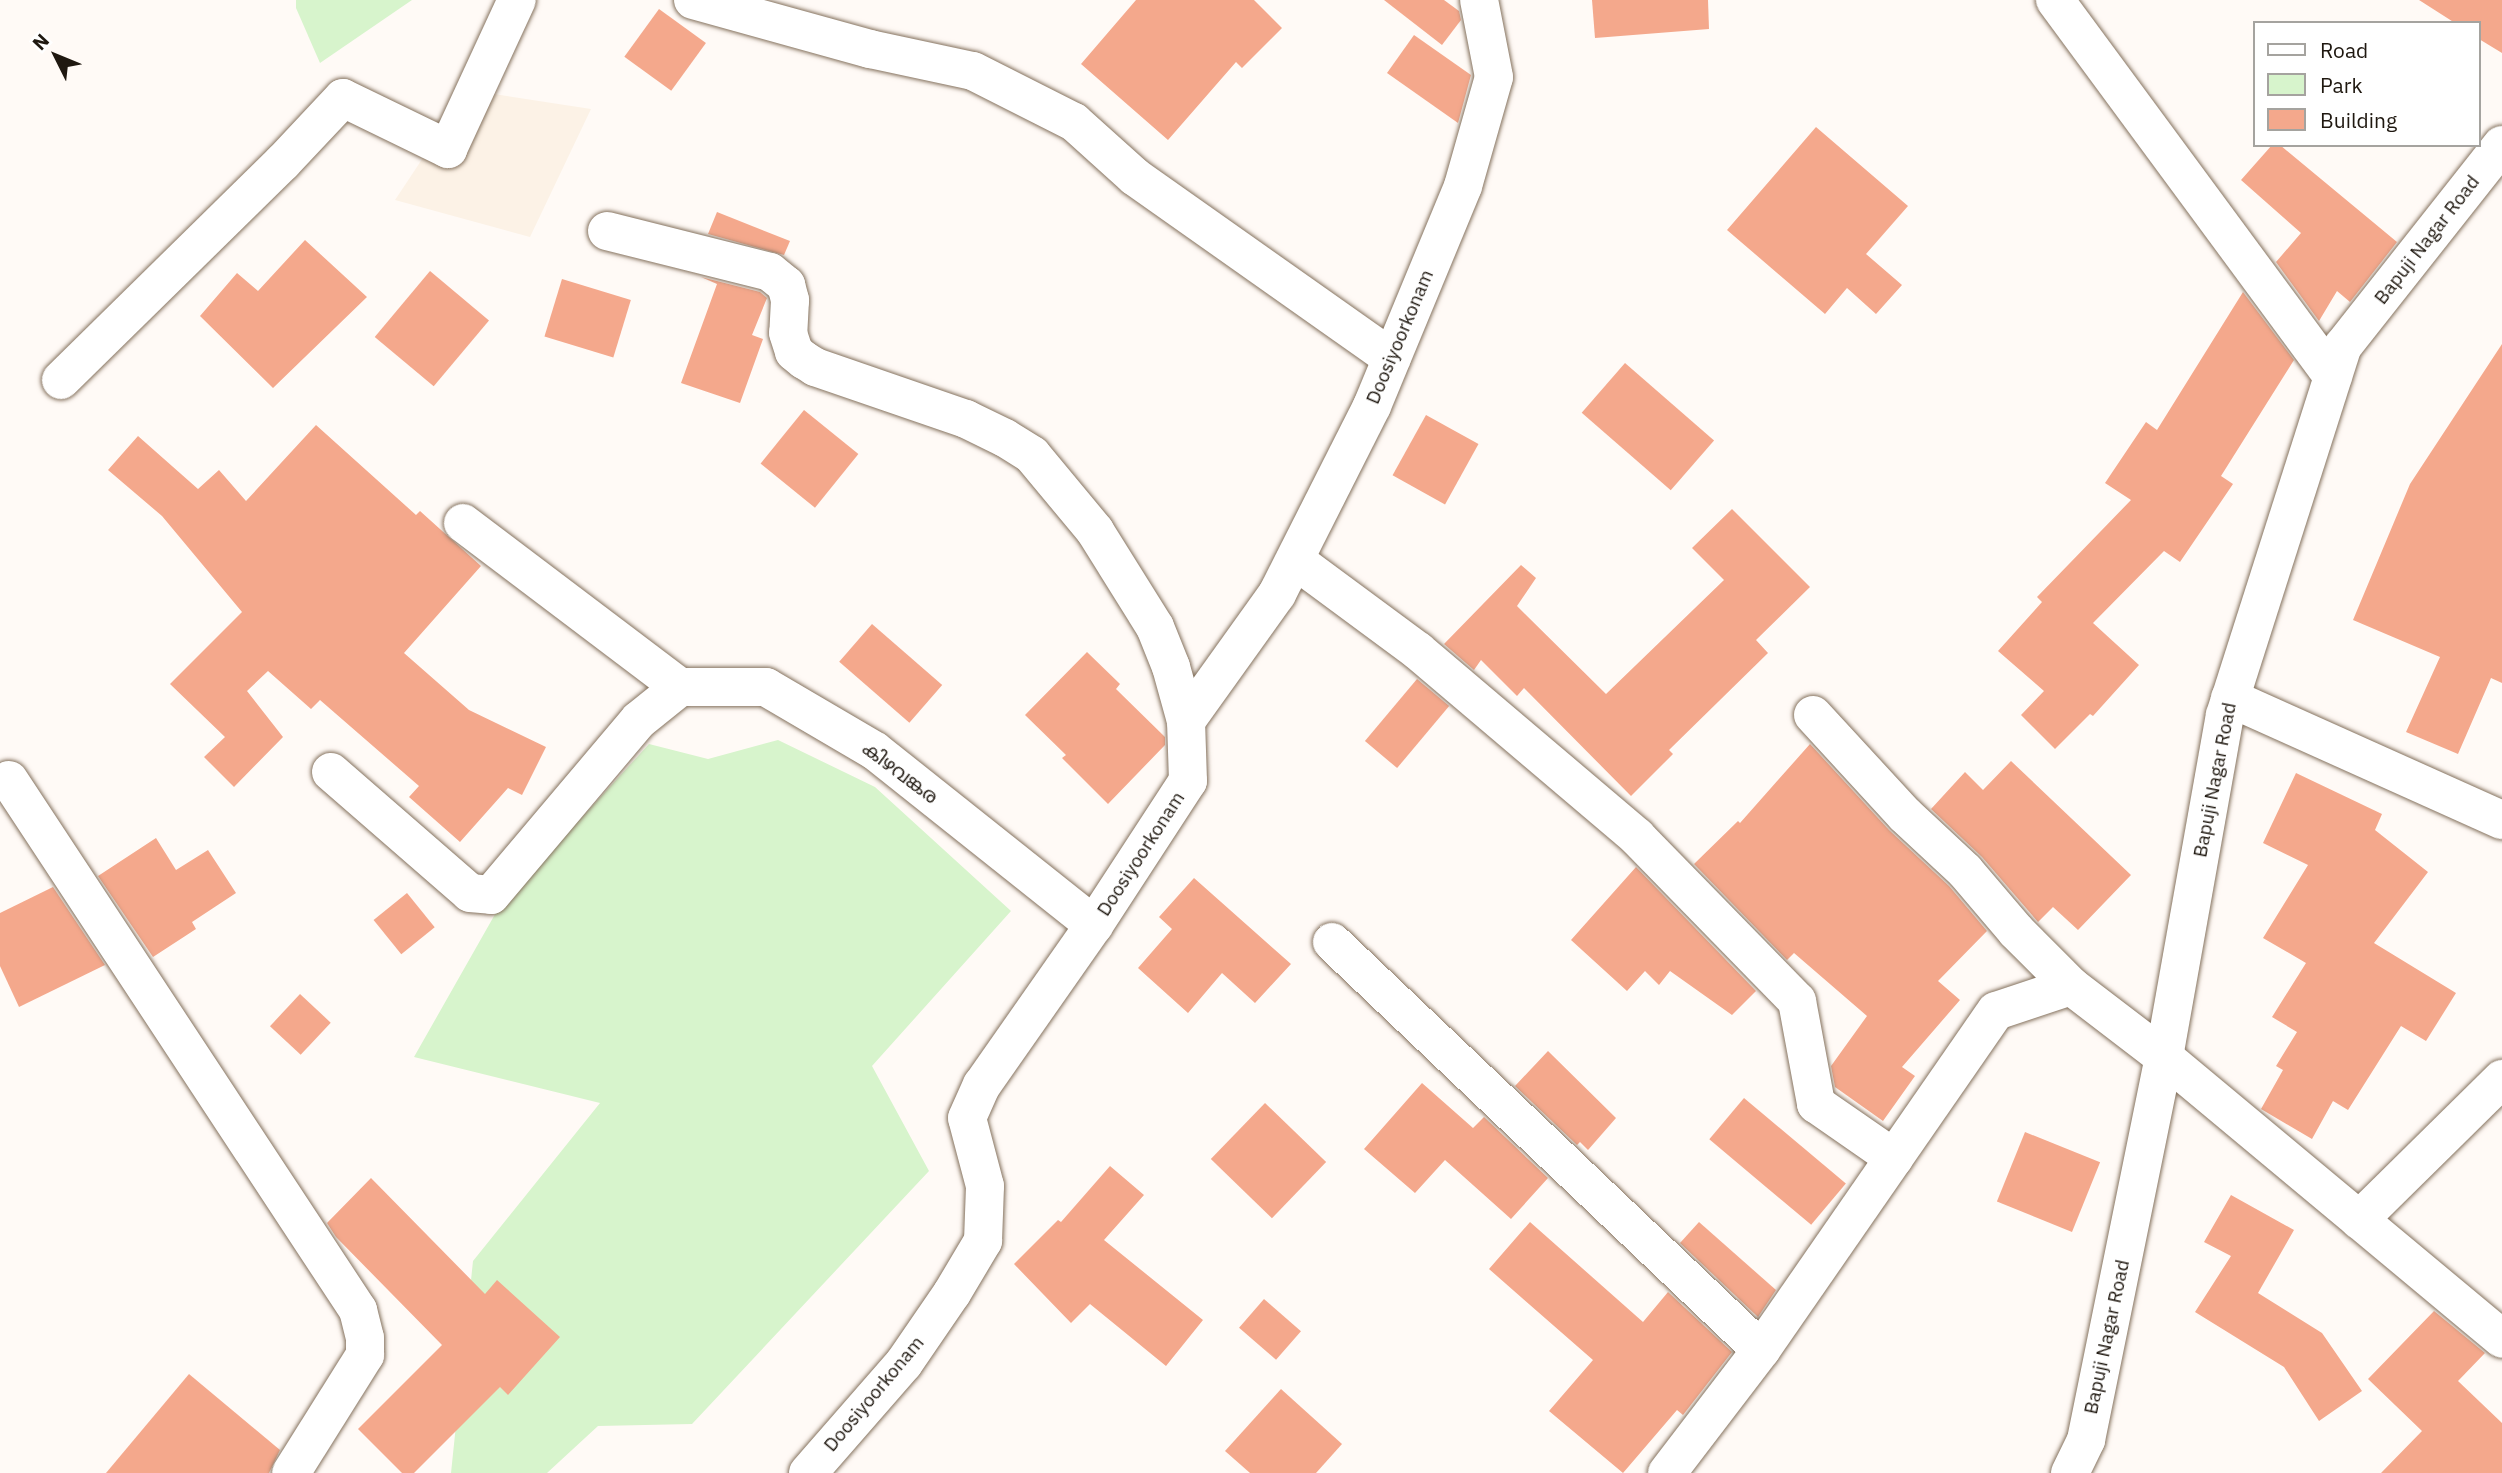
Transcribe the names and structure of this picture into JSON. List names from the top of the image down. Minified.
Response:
{"streets":{"street":["Bapuji Nagar Road","Doosiyoorkonam","കിഴവങ്കര"]},"crossings":[["Doosiyoorkonam","കിഴവങ്കര"]],"legend":["Road","Park","Building"],"north":"top left"}
